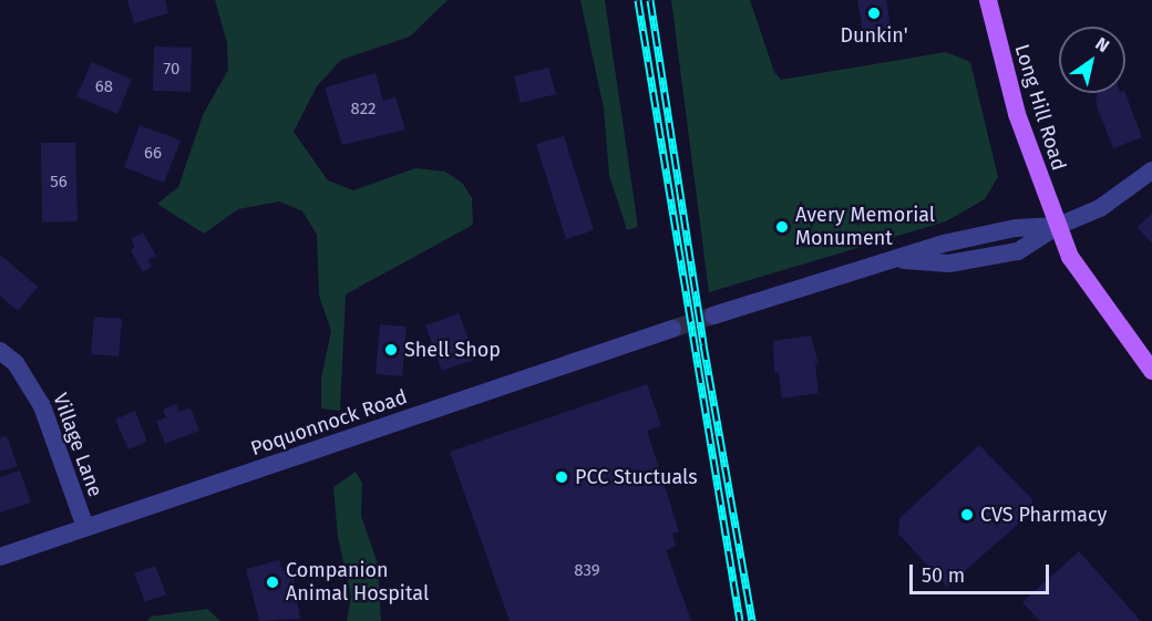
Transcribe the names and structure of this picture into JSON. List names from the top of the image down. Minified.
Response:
{"streets":{"main road":["Long Hill Road"],"street":["Poquonnock Road","Village Lane"]},"crossings":[["Poquonnock Road","Village Lane"]],"places":["Dunkin'","Avery Memorial Monument","Shell Shop","PCC Stuctuals","CVS Pharmacy","Companion Animal Hospital"],"house_numbers":["70","68","822","66","56","839"],"scale_bar":"50 m","north":"top right"}
